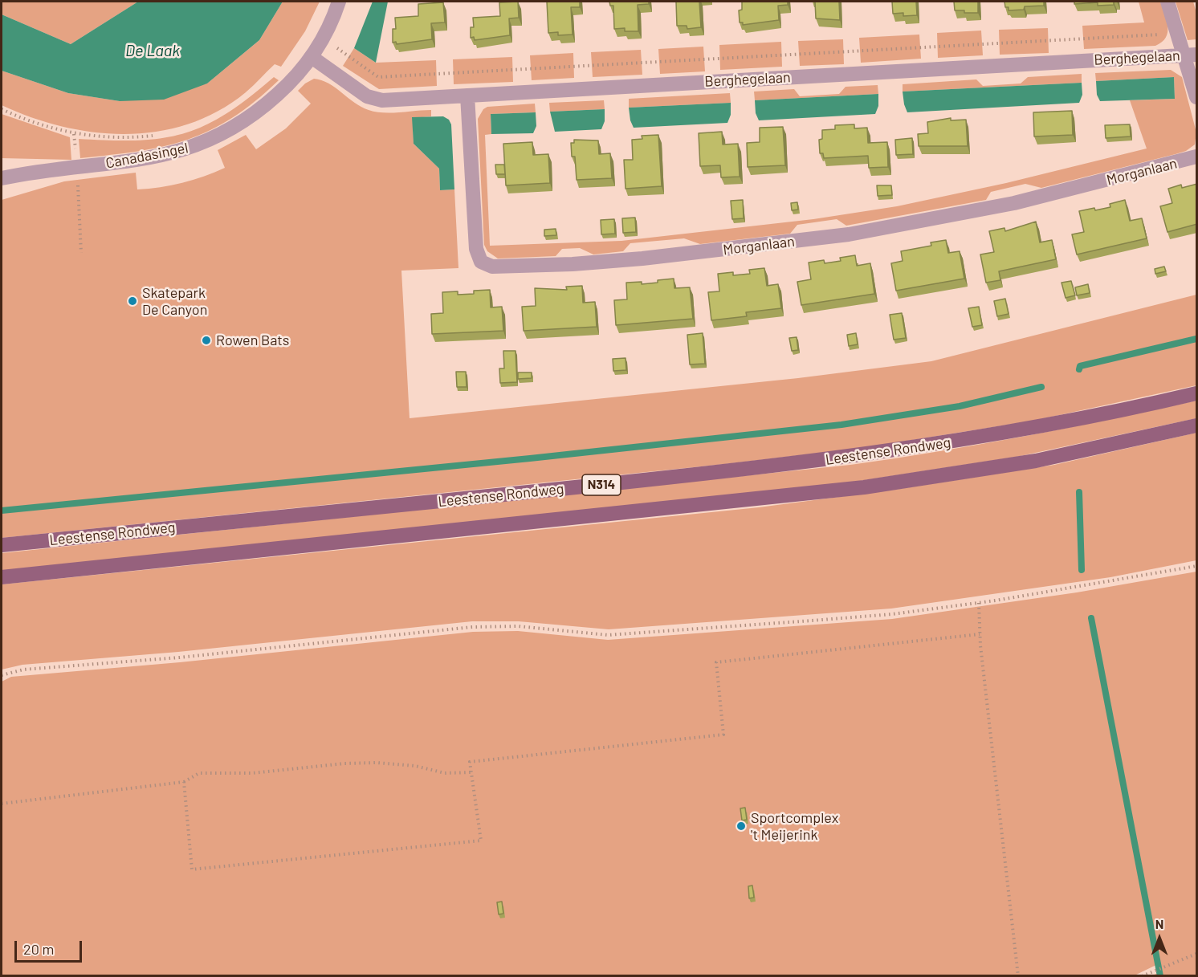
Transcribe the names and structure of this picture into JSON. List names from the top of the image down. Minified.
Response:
{"streets":{"main road":["Leestense Rondweg","N314"],"street":["Berghegelaan","Canadasingel","Morganlaan"]},"crossings":[["Berghegelaan","Canadasingel"],["Berghegelaan","Morganlaan"]],"water":["De Laak"],"places":["Skatepark De Canyon","Rowen Bats","Sportcomplex 't Meijerink"],"scale_bar":"20 m","north":"top"}
